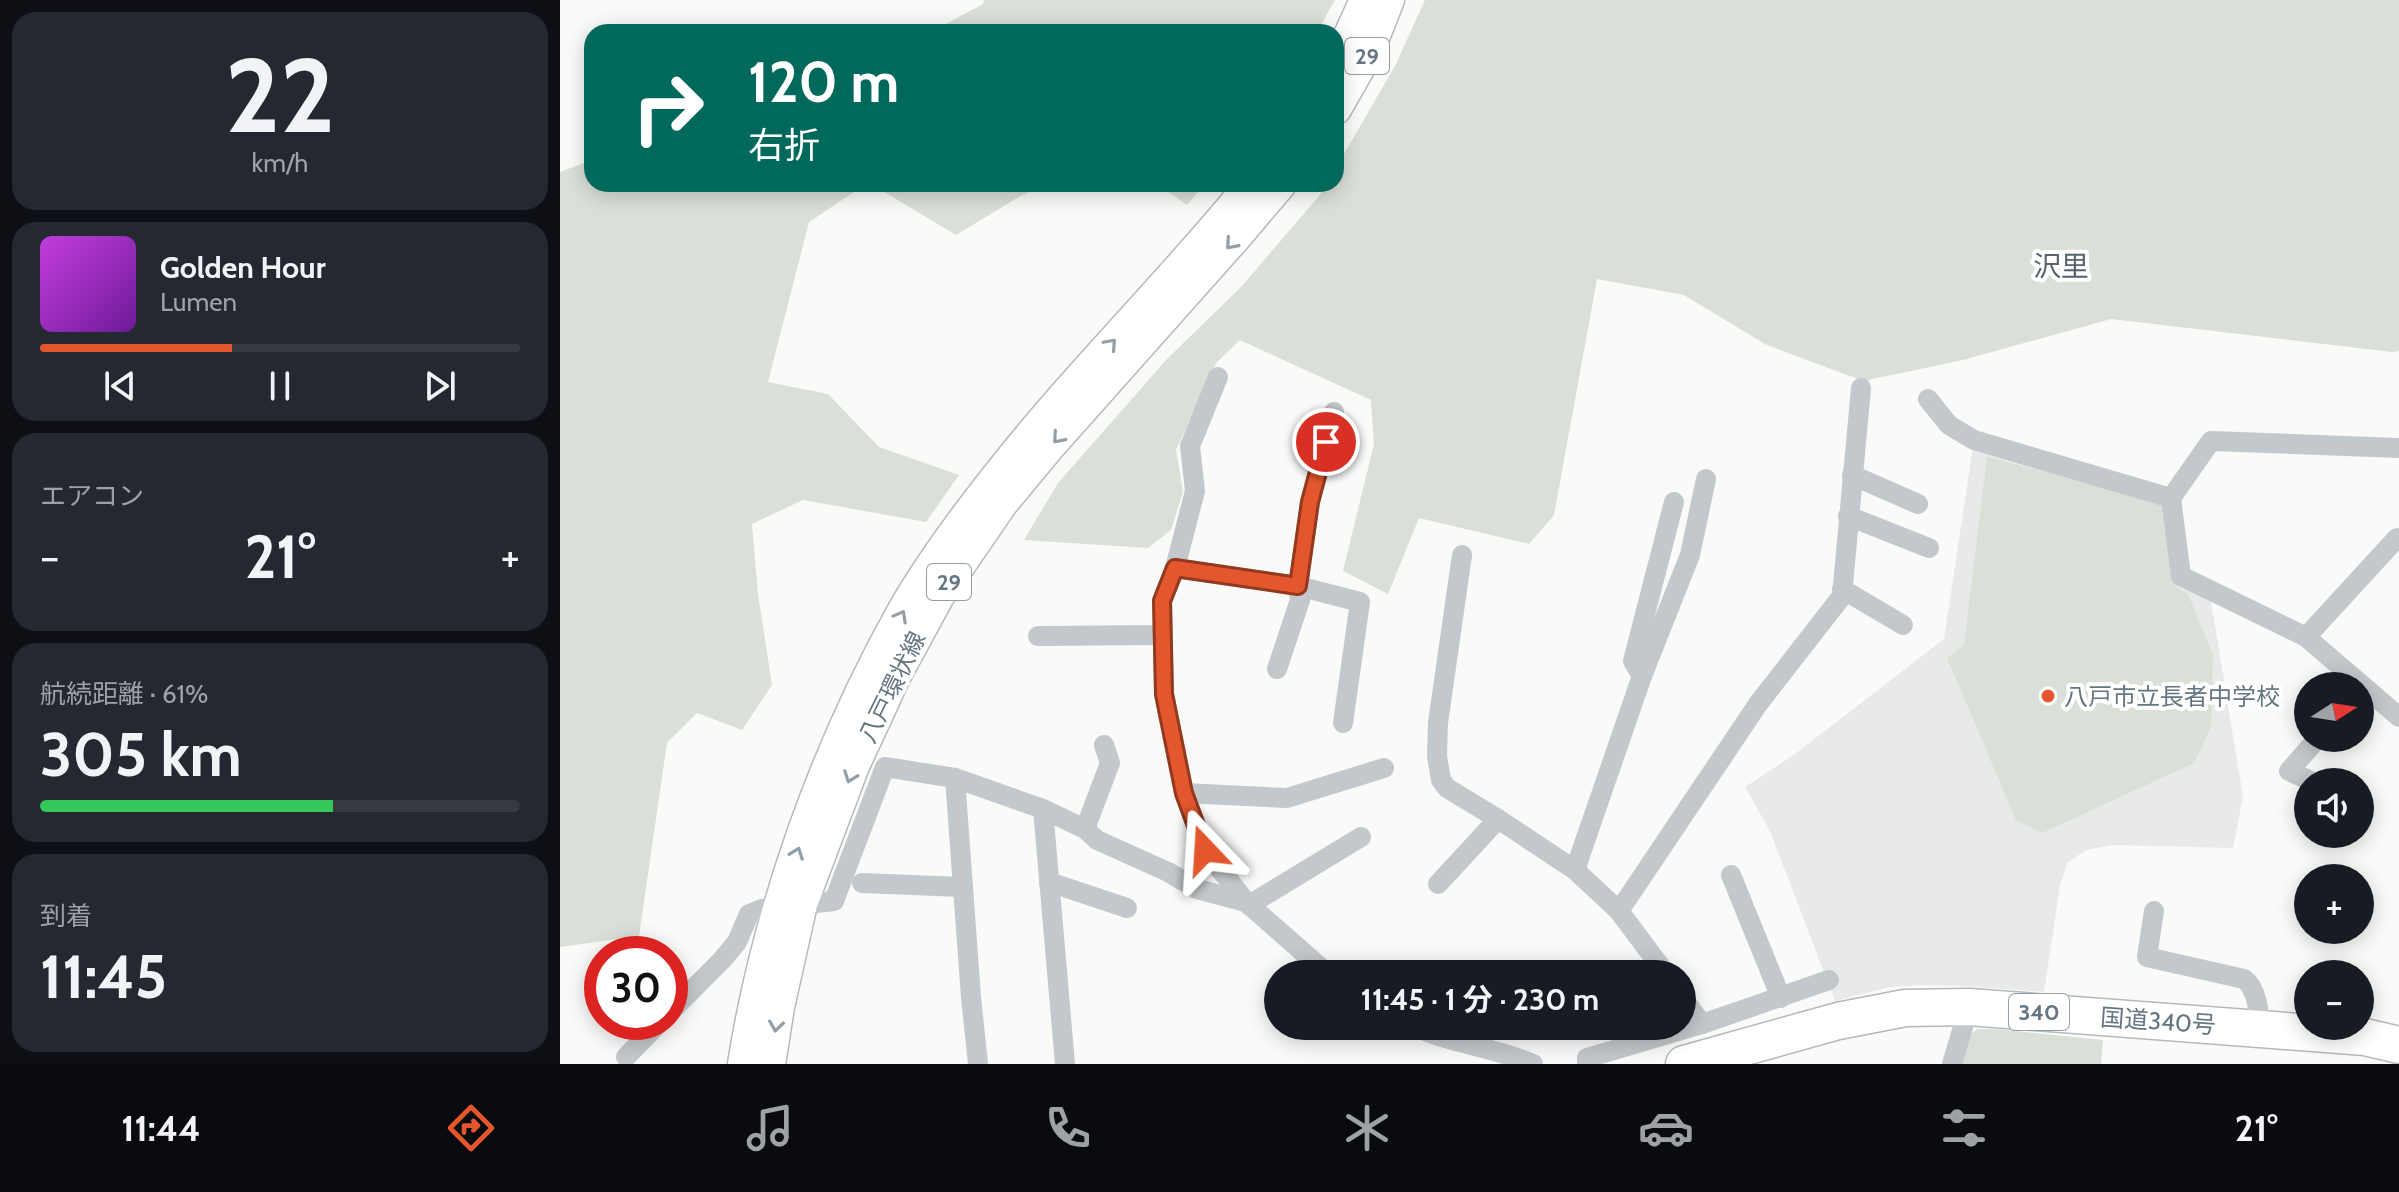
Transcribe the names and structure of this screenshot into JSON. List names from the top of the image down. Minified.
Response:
{"streets":{"highway":["340","国道340号"],"main road":["29","八戸環状線"]},"districts":["沢里"],"places":["八戸市立長者中学校"],"north":"right","page":{"tile":[["22","km/h"],"エアコン",["航続距離 · 61%","305 km"],["到着","11:45"]],"turn":["120 m","右折"],"song":["Golden Hour","Lumen"],"heat":["−","21°","+"],"map_buttons":["+","−"],"limit":"30","trip":"11:45 · 1 分 · 230 m","tabs":["11:44","21°"]}}
